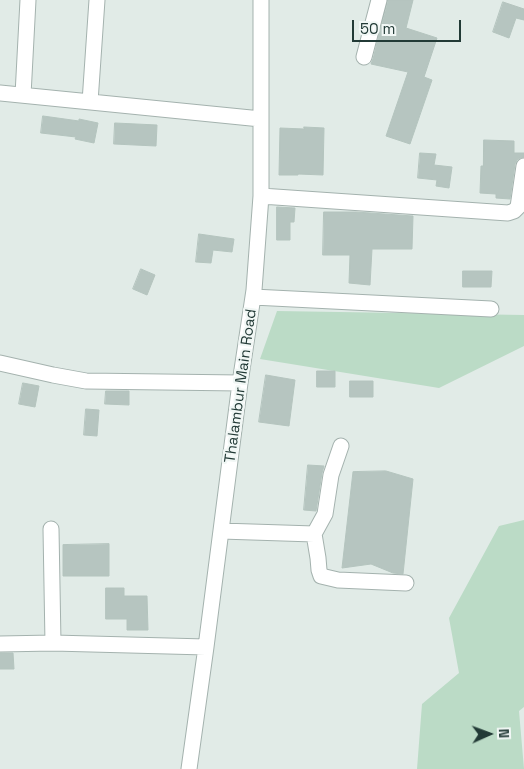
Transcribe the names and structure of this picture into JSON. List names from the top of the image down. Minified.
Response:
{"streets":{"street":["Thalambur Main Road"]},"scale_bar":"50 m","north":"right"}
